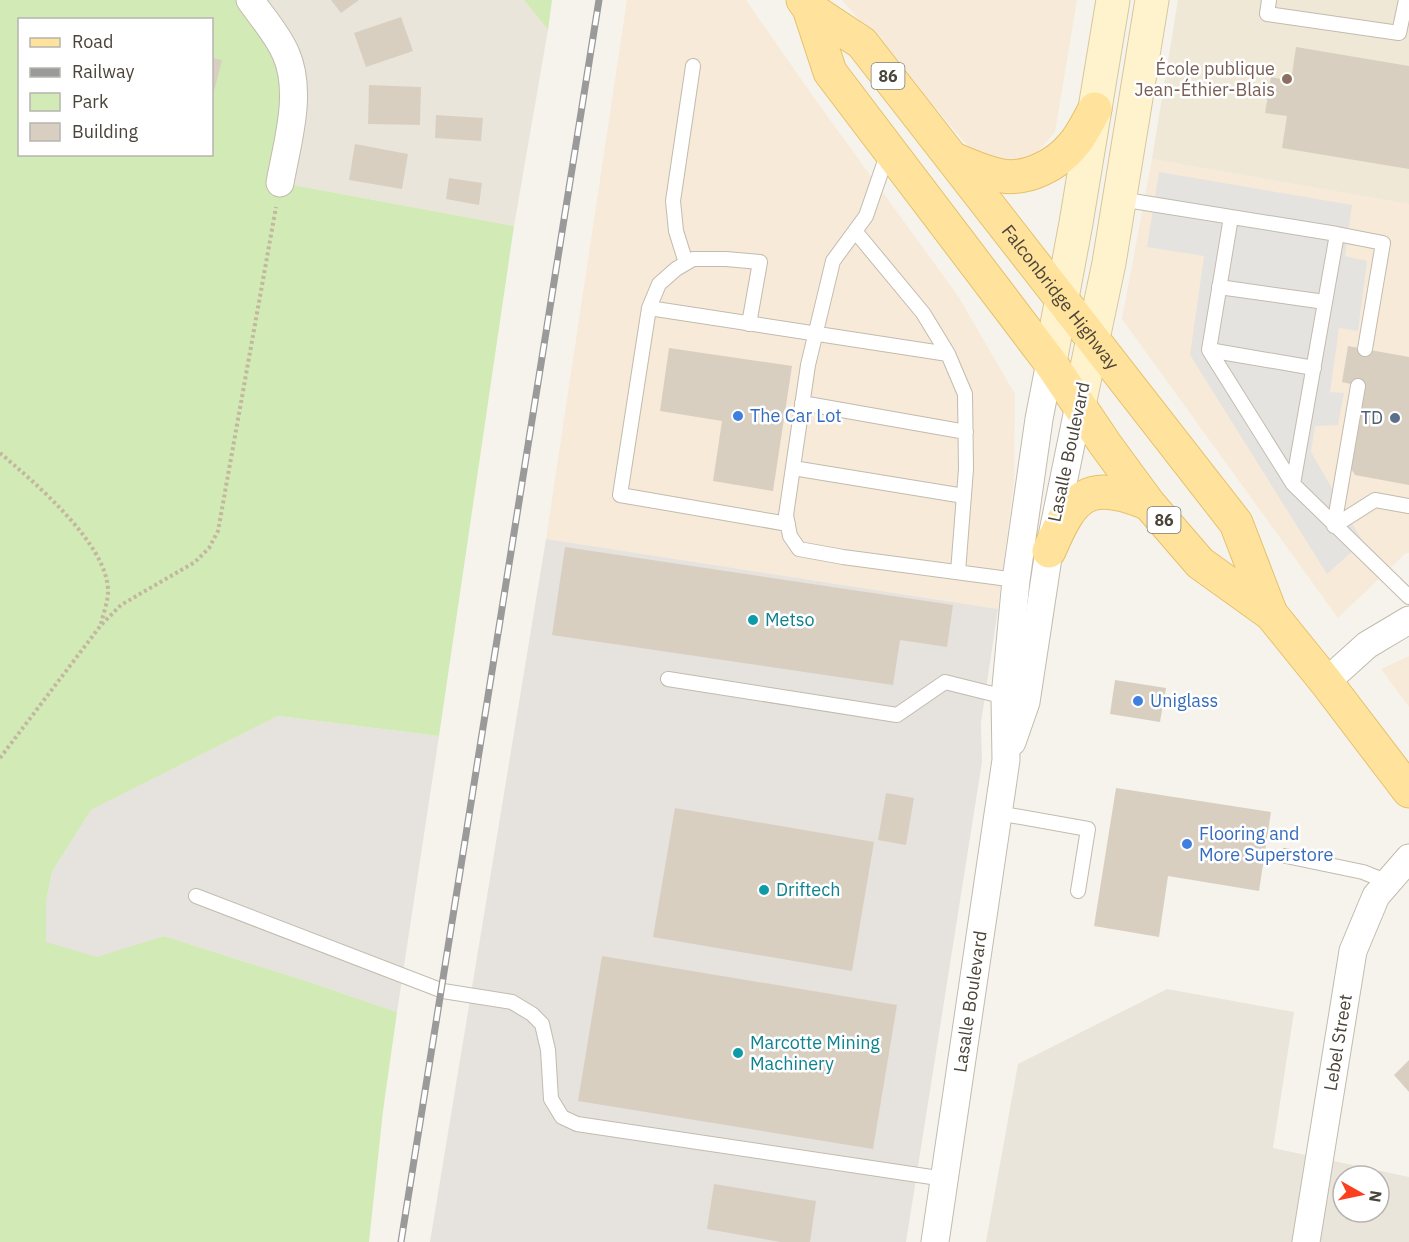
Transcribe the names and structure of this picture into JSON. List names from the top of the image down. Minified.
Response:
{"streets":{"main road":["86","Falconbridge Highway","Lasalle Boulevard"],"street":["Lebel Street"]},"crossings":[["Falconbridge Highway","Lasalle Boulevard"]],"places":["École publique Jean-Éthier-Blais","The Car Lot","TD","Metso","Uniglass","Flooring and More Superstore","Driftech","Marcotte Mining Machinery"],"legend":["Road","Railway","Park","Building"],"north":"right"}
